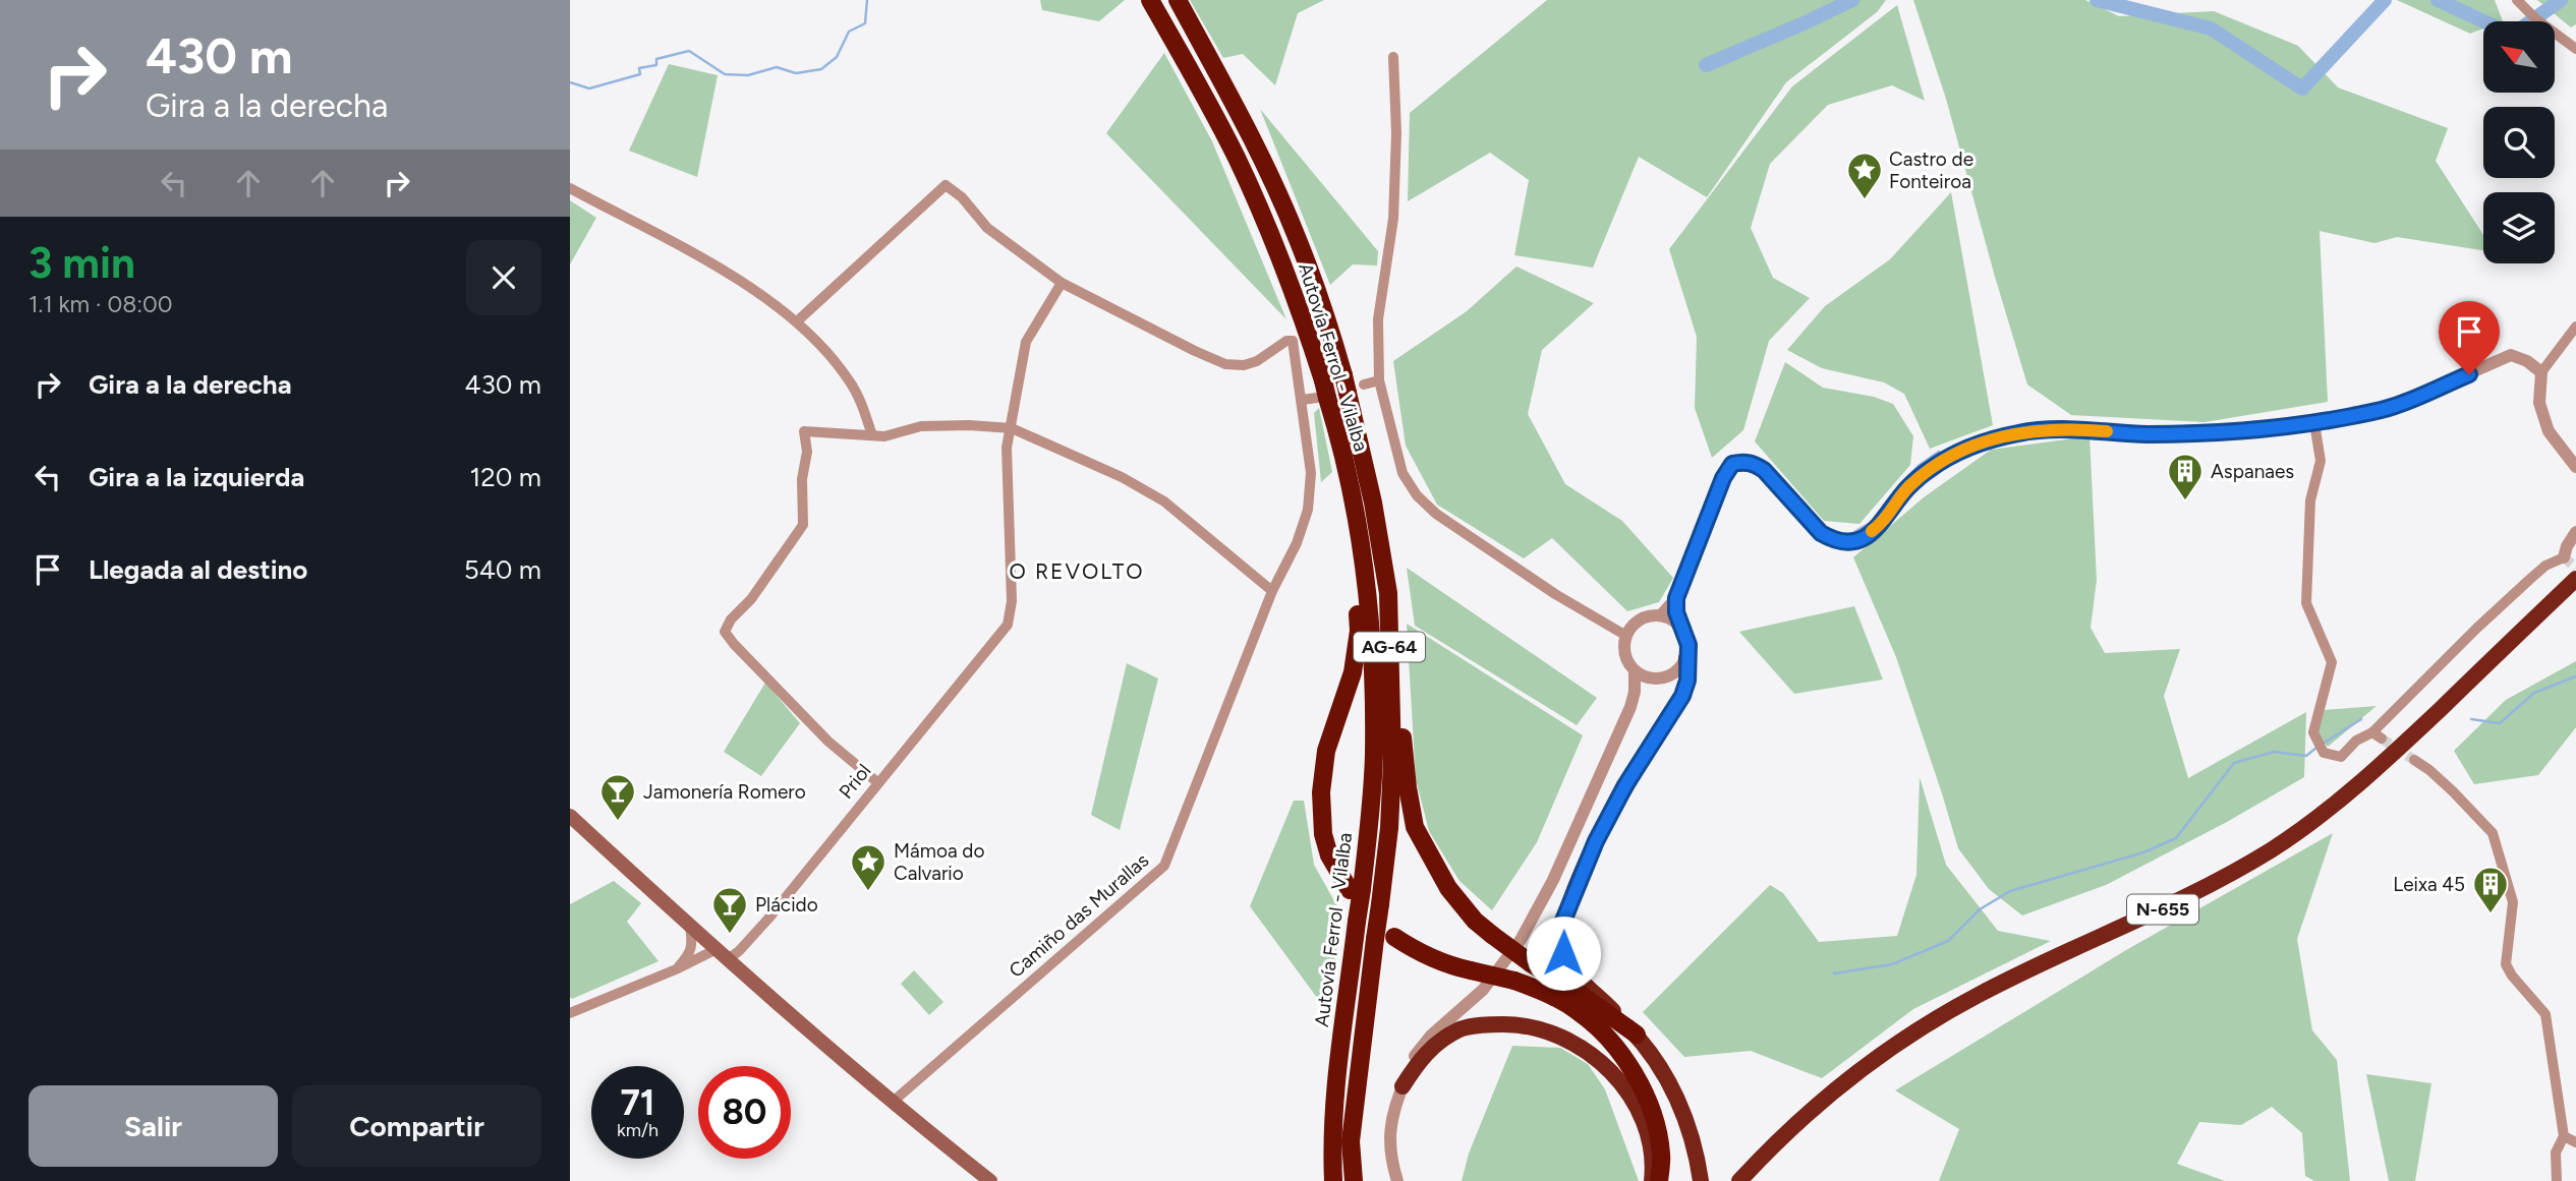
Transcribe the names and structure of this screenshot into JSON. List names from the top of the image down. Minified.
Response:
{"streets":{"highway":["Autovía Ferrol - Vilalba","AG-64","N-655"],"street":["Priol","Camiño das Murallas"]},"districts":["O REVOLTO"],"places":{"place":["Castro de Fonteiroa","Mámoa do Calvario"],"building":["Aspanaes","Leixa 45"],"bar":["Jamonería Romero","Plácido"]},"north":"top left","page":{"turn":["430 m","Gira a la derecha"],"heading":["3 min","1.1 km · 08:00"],"list":[{"name":"Gira a la derecha","value":"430 m"},{"name":"Gira a la izquierda","value":"120 m"},{"name":"Llegada al destino","value":"540 m"}],"speed":"71 km/h","limit":"80","buttons":["Salir","Compartir"]}}
